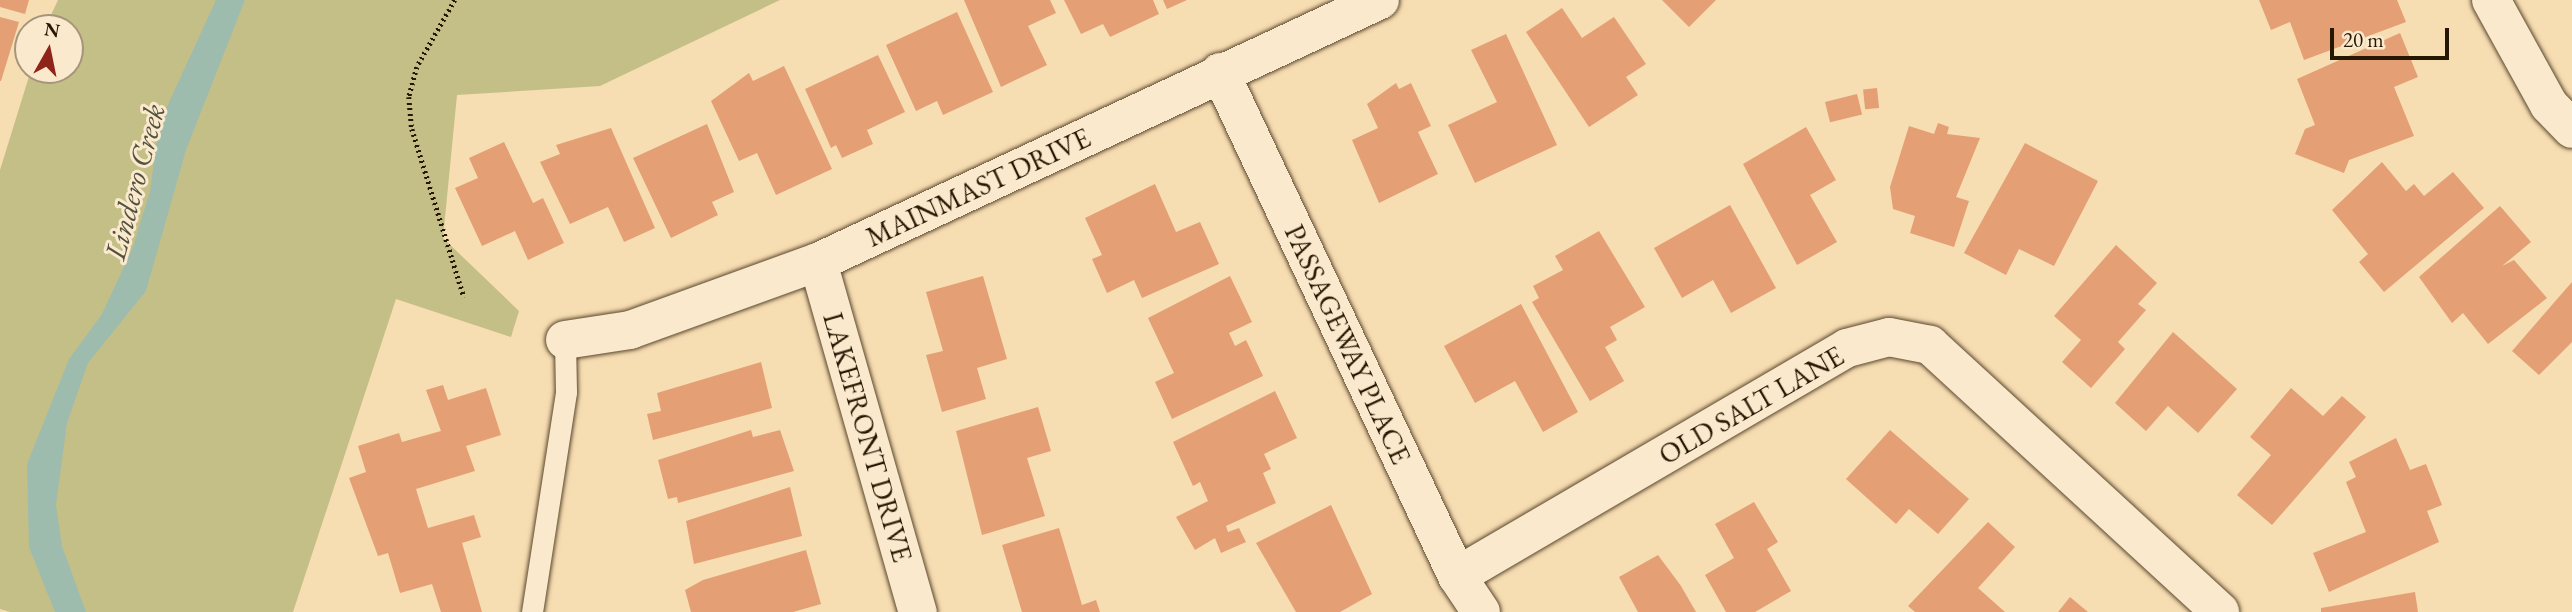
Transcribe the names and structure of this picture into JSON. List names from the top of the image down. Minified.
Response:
{"streets":{"street":["MAINMAST DRIVE","PASSAGEWAY PLACE","OLD SALT LANE","LAKEFRONT DRIVE"]},"crossings":[["MAINMAST DRIVE","PASSAGEWAY PLACE"],["MAINMAST DRIVE","LAKEFRONT DRIVE"],["PASSAGEWAY PLACE","OLD SALT LANE"]],"water":["Lindero Creek"],"scale_bar":"20 m","north":"top"}
